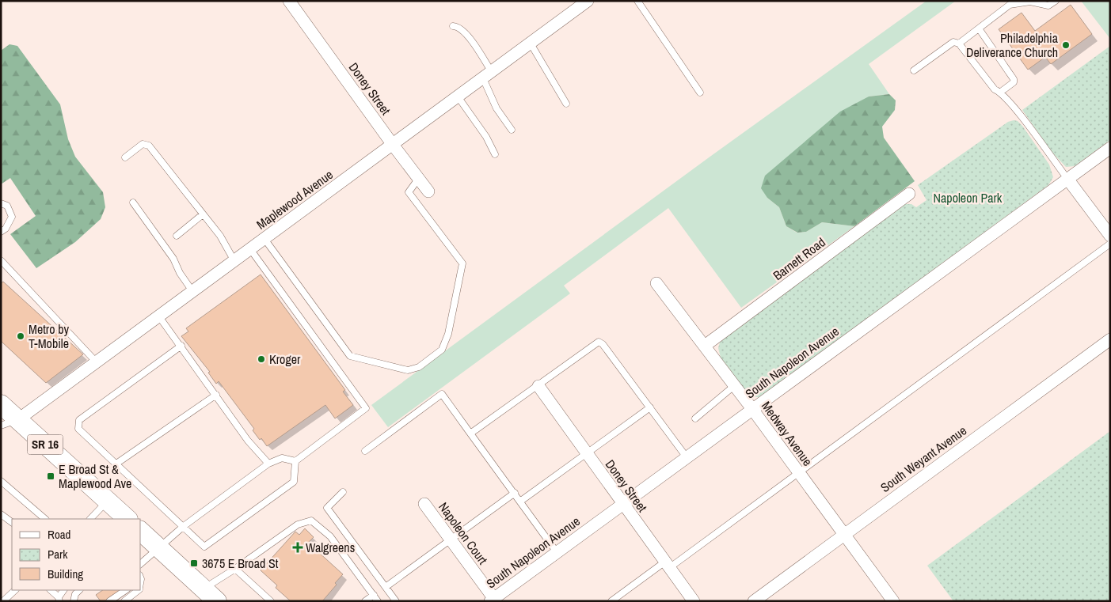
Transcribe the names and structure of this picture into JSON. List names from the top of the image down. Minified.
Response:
{"streets":{"main road":["SR 16"],"street":["Doney Street","Maplewood Avenue","Barnett Road","South Napoleon Avenue","Medway Avenue","South Weyant Avenue","Napoleon Court"]},"crossings":[["Doney Street","Maplewood Avenue"],["Doney Street","South Napoleon Avenue"],["Maplewood Avenue","SR 16"],["Barnett Road","Medway Avenue"],["South Napoleon Avenue","Medway Avenue"],["South Napoleon Avenue","Napoleon Court"],["Medway Avenue","South Weyant Avenue"]],"parks":["Napoleon Park"],"places":{"other":["Philadelphia Deliverance Church","Metro by T-Mobile","Kroger"],"transit":["E Broad St & Maplewood Ave","3675 E Broad St"],"health":["Walgreens"]},"legend":["Road","Park","Building"]}
